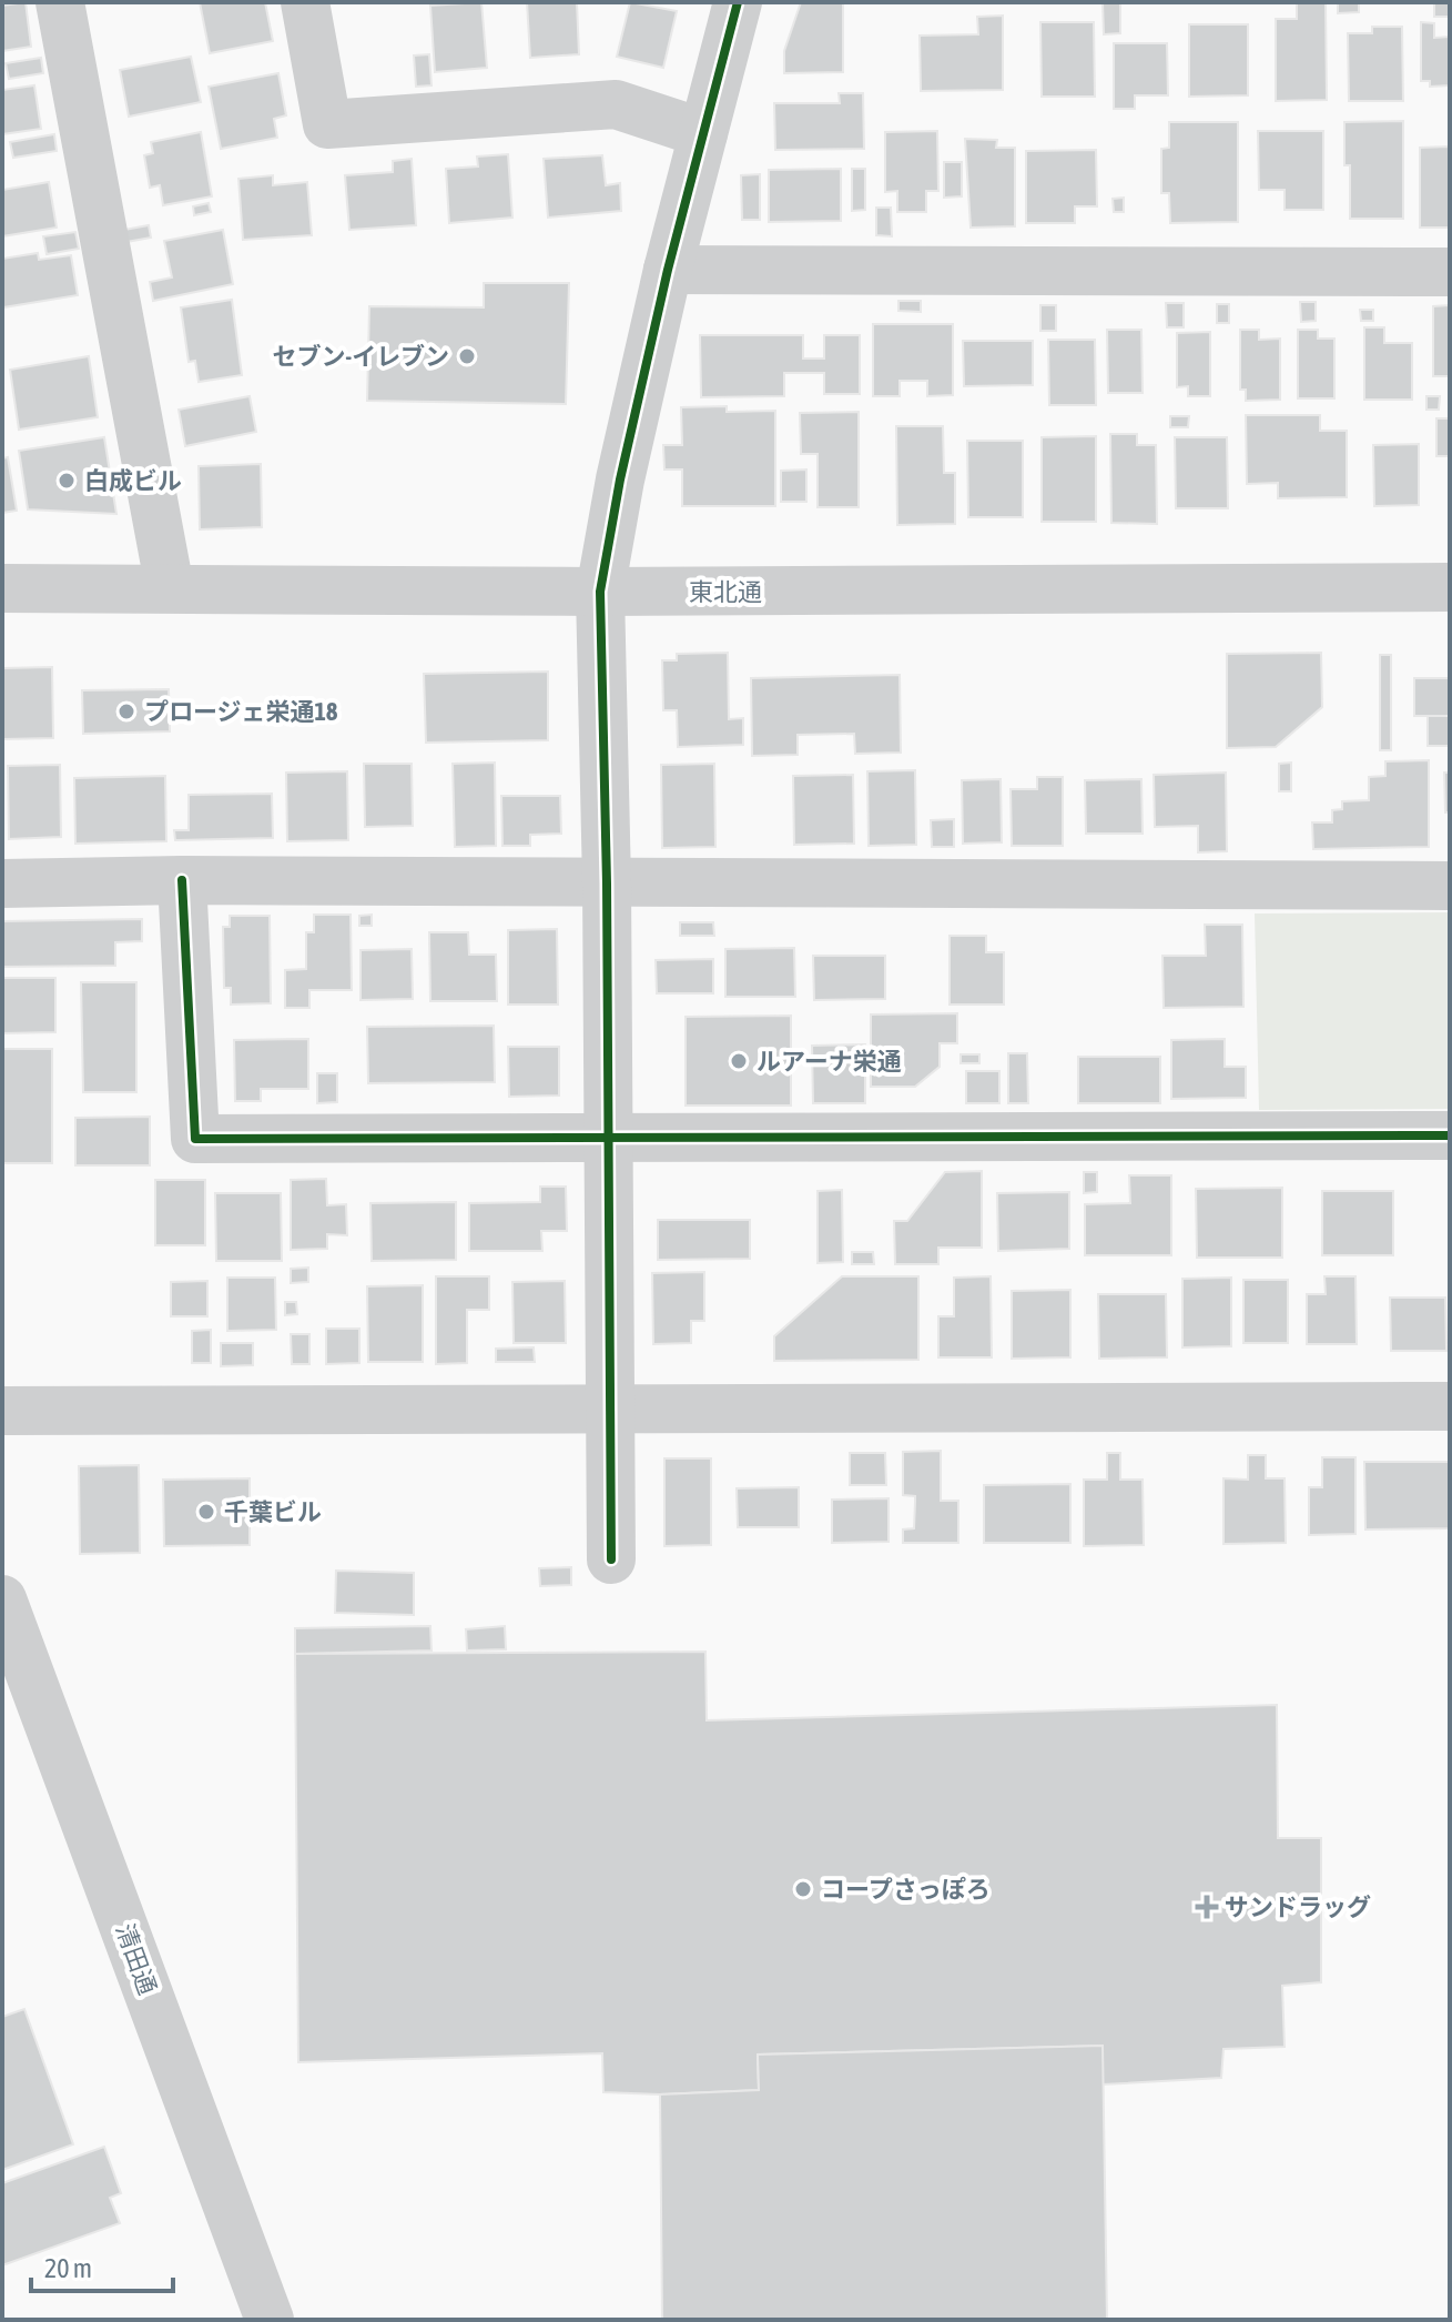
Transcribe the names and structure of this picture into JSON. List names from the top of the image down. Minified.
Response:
{"streets":{"street":["東北通","清田通"]},"places":{"other":["セブン-イレブン","白成ビル","プロージェ栄通18","ルアーナ栄通","千葉ビル","コープさっぽろ"],"health":["サンドラッグ"]},"scale_bar":"20 m"}
